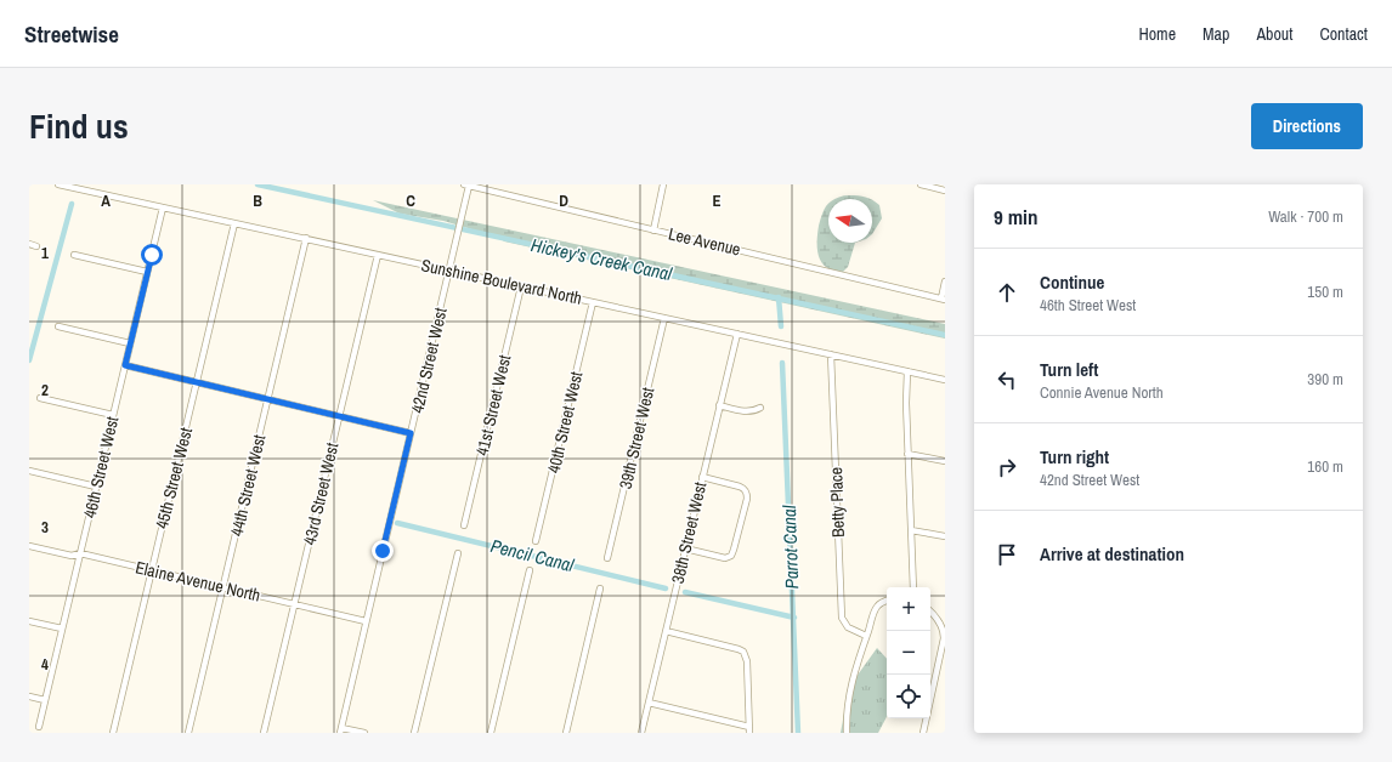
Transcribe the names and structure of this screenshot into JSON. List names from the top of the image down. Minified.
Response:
{"streets":{"street":["Lee Avenue","Sunshine Boulevard North","42nd Street West","41st Street West","40th Street West","39th Street West","46th Street West","45th Street West","44th Street West","43rd Street West","Betty Place","38th Street West","Elaine Avenue North"]},"crossings":[["Lee Avenue","42nd Street West"],["Sunshine Boulevard North","42nd Street West"],["Sunshine Boulevard North","41st Street West"],["Sunshine Boulevard North","40th Street West"],["Sunshine Boulevard North","39th Street West"],["Sunshine Boulevard North","46th Street West"],["Sunshine Boulevard North","45th Street West"],["Sunshine Boulevard North","44th Street West"],["Sunshine Boulevard North","43rd Street West"],["Sunshine Boulevard North","Betty Place"],["Sunshine Boulevard North","38th Street West"],["42nd Street West","Elaine Avenue North"],["46th Street West","Elaine Avenue North"],["45th Street West","Elaine Avenue North"],["44th Street West","Elaine Avenue North"],["43rd Street West","Elaine Avenue North"]],"water":["Hickey's Creek Canal","Parrot Canal","Pencil Canal"],"north":"left","page":{"header":"Streetwise","nav":["Home","Map","About","Contact"],"title":"Find us","buttons":"Directions","heading":["9 min","Walk · 700 m"],"list":[["Continue","46th Street West","150 m"],["Turn left","Connie Avenue North","390 m"],["Turn right","42nd Street West","160 m"],"Arrive at destination"],"map_buttons":["+","−"]},"grid":{"columns":["A","B","C","D","E"],"rows":["1","2","3","4"]}}
